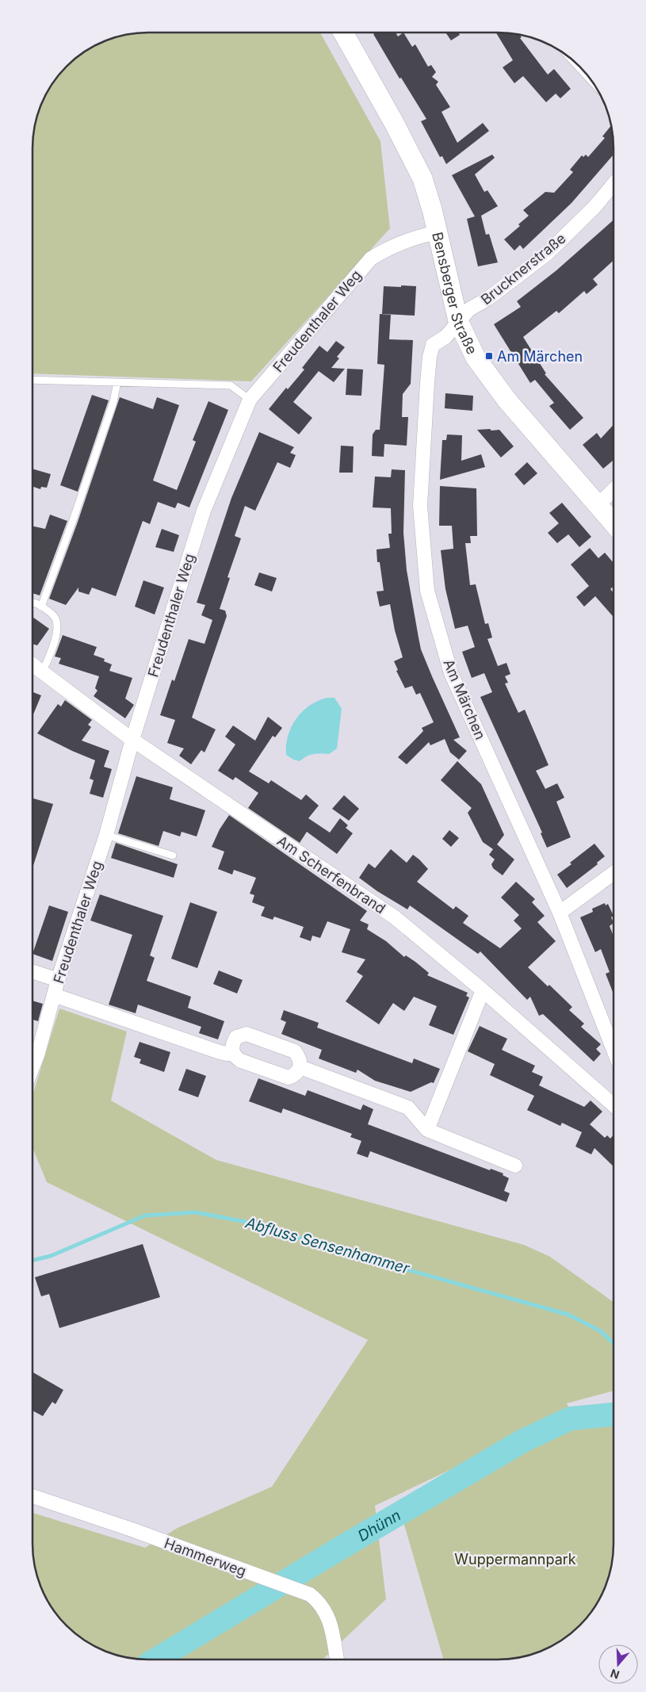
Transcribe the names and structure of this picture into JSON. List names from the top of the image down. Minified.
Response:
{"streets":{"main road":["Bensberger Straße"],"street":["Brucknerstraße","Freudenthaler Weg","Am Märchen","Am Scherfenbrand","Hammerweg"]},"crossings":[["Brucknerstraße","Bensberger Straße"],["Brucknerstraße","Am Märchen"],["Bensberger Straße","Freudenthaler Weg"],["Bensberger Straße","Am Märchen"],["Freudenthaler Weg","Am Scherfenbrand"]],"water":["Abfluss Sensenhammer","Dhünn"],"parks":["Wuppermannpark"],"places":{"transit":["Am Märchen"]},"north":"bottom"}
